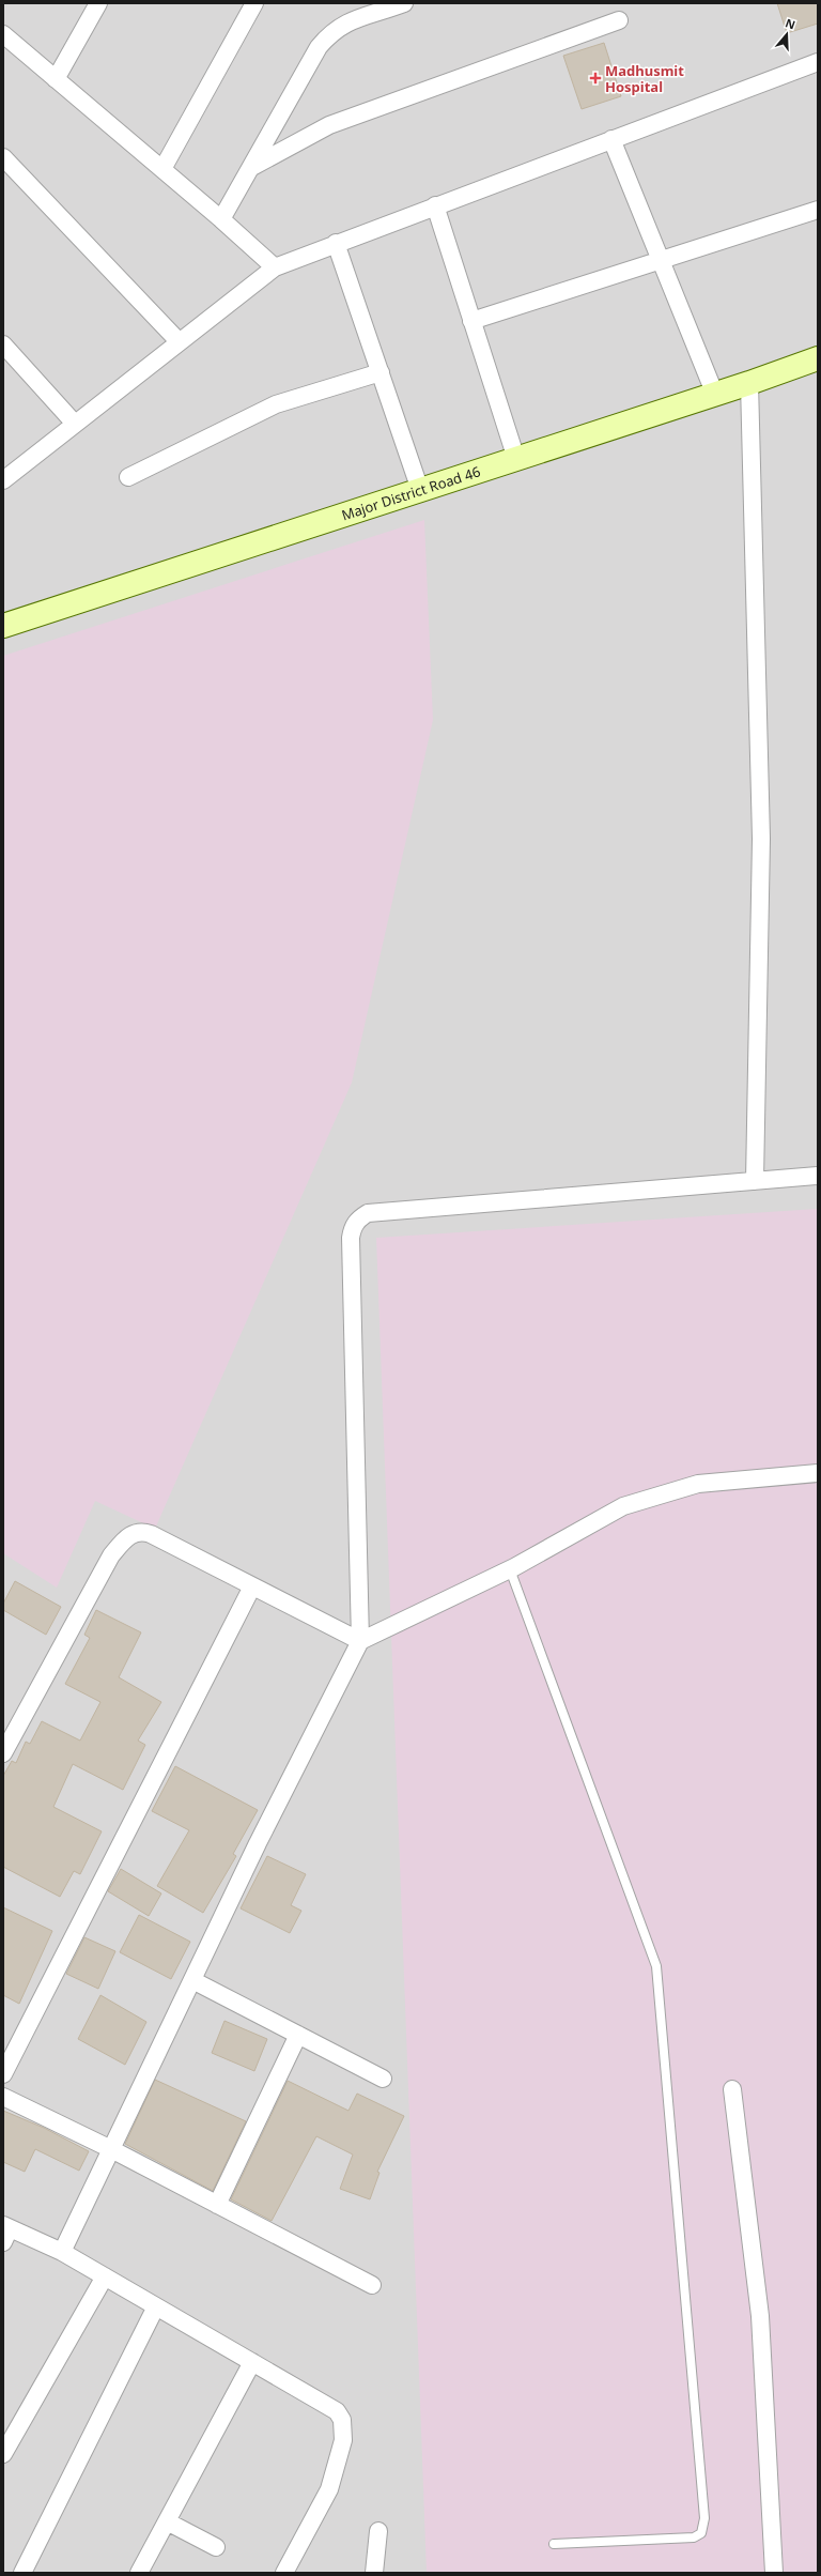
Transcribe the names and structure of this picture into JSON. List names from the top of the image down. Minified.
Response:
{"streets":{"main road":["Major District Road 46"]},"places":{"health":["Madhusmit Hospital"]},"north":"top"}
